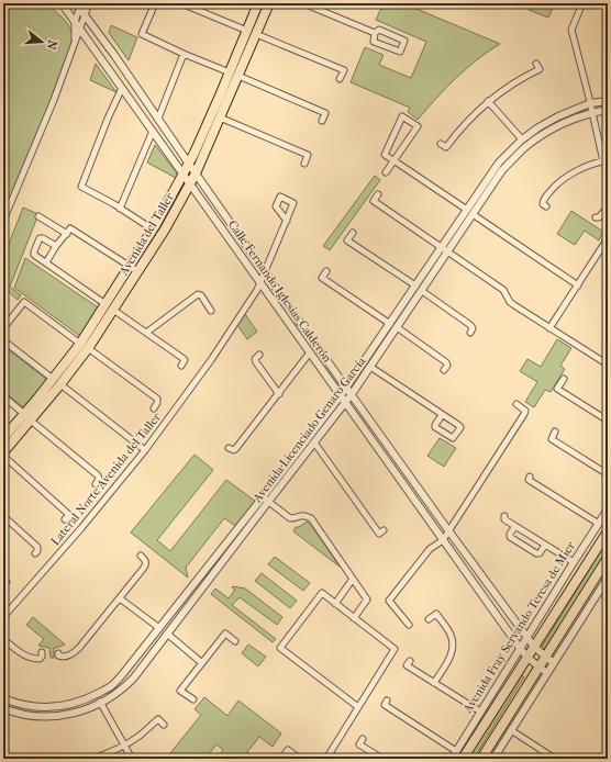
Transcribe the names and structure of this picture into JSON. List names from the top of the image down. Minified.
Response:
{"streets":{"main road":["Avenida del Taller","Avenida Fray Servando Teresa de Mier"],"street":["Calle Fernando Iglesias Calderón","Avenida Licenciado Genaro García","Lateral Norte Avenida del Taller"]},"crossings":[["Avenida del Taller","Calle Fernando Iglesias Calderón"],["Calle Fernando Iglesias Calderón","Avenida Licenciado Genaro García"],["Calle Fernando Iglesias Calderón","Lateral Norte Avenida del Taller"],["Calle Fernando Iglesias Calderón","Avenida Fray Servando Teresa de Mier"]],"north":"right"}
